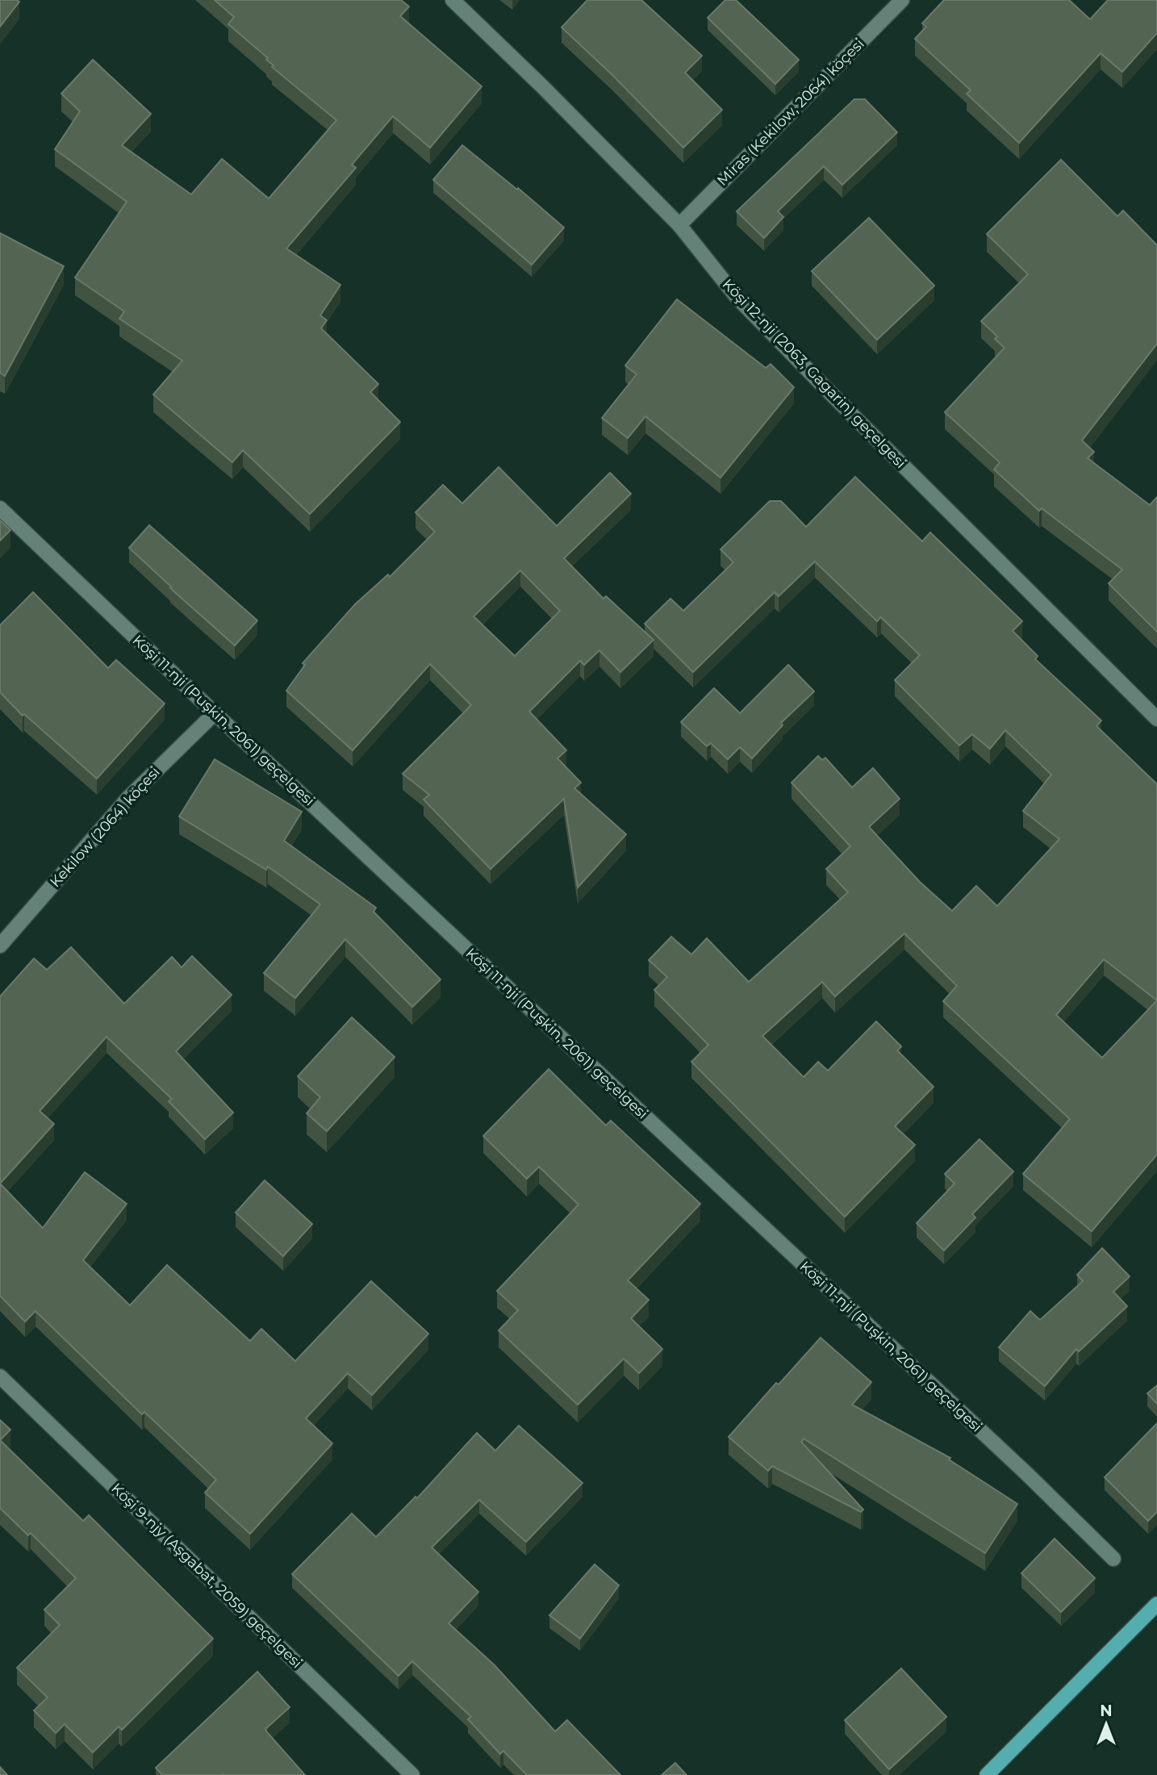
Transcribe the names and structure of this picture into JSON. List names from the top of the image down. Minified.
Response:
{"streets":{"street":["Miras (Kekilow, 2064) köçesi","Köşi 12-nji (2063, Gagarin) geçelgesi","Köşi 11-nji (Puşkin, 2061) geçelgesi","Kekilow (2064) köçesi","Köşi 9-njy (Aşgabat, 2059) geçelgesi"]},"crossings":[["Miras (Kekilow, 2064) köçesi","Köşi 12-nji (2063, Gagarin) geçelgesi"],["Köşi 11-nji (Puşkin, 2061) geçelgesi","Kekilow (2064) köçesi"]],"north":"top"}
